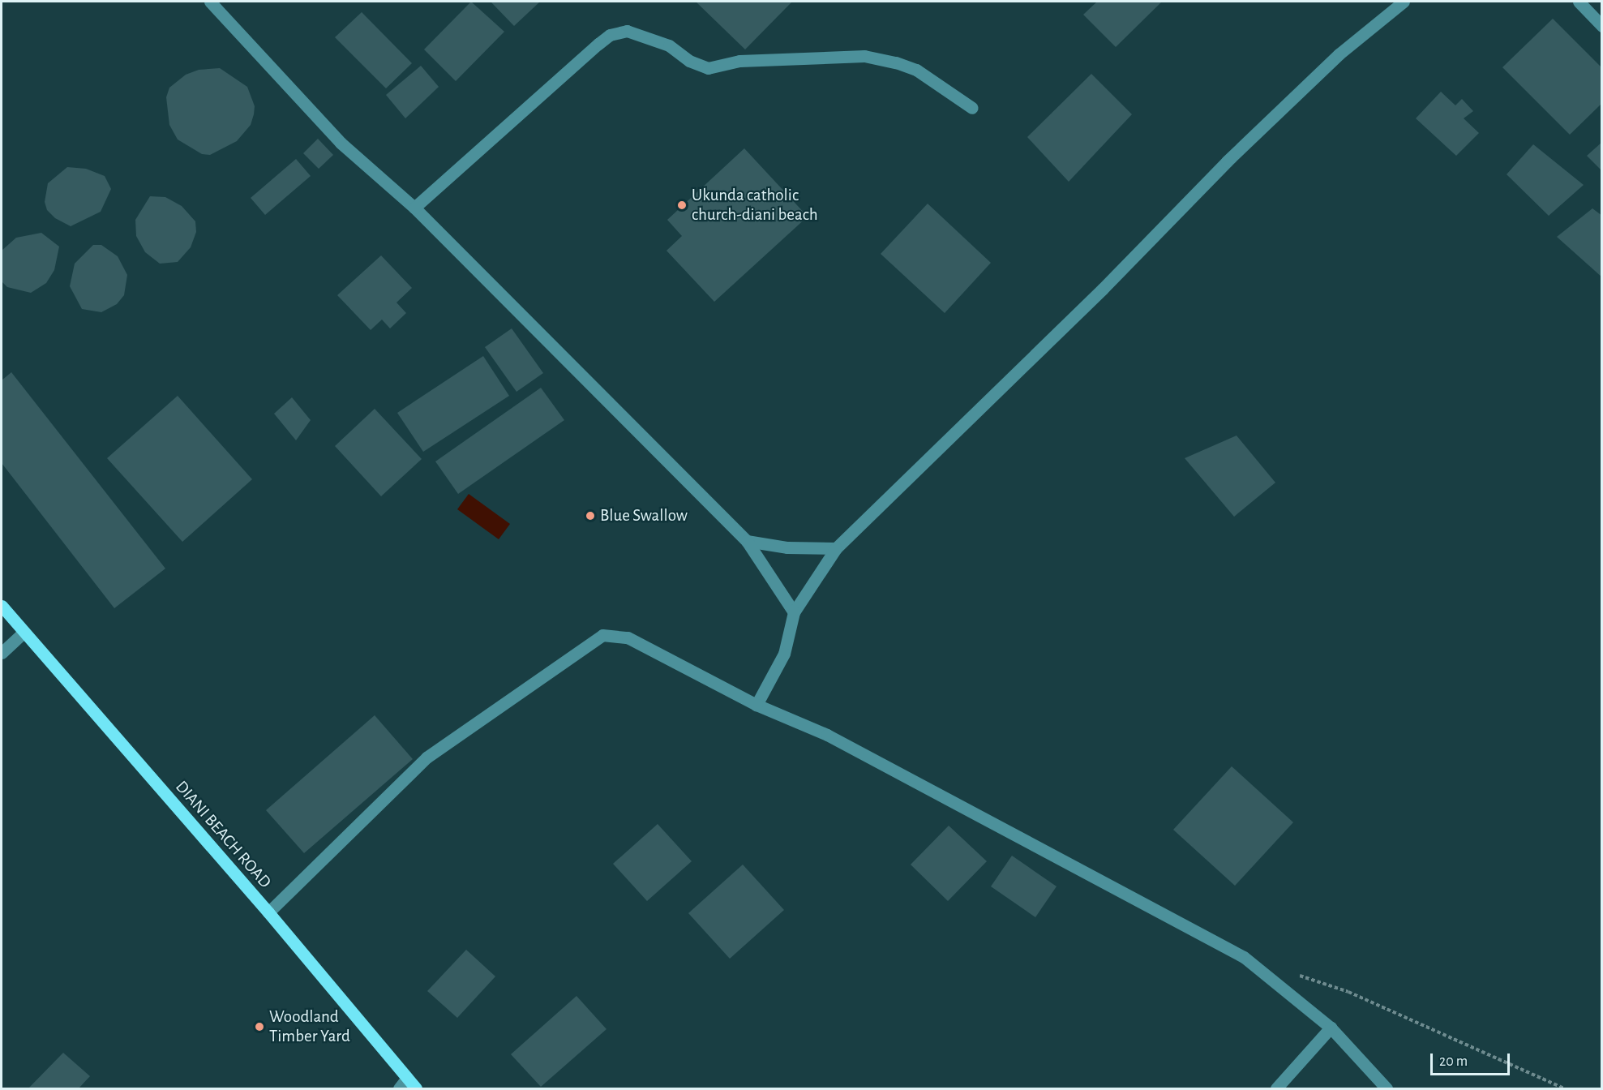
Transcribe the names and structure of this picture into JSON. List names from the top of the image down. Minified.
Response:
{"streets":{"main road":["DIANI BEACH ROAD"]},"places":["Ukunda catholic church-diani beach","Blue Swallow","Woodland Timber Yard"],"scale_bar":"20 m"}
